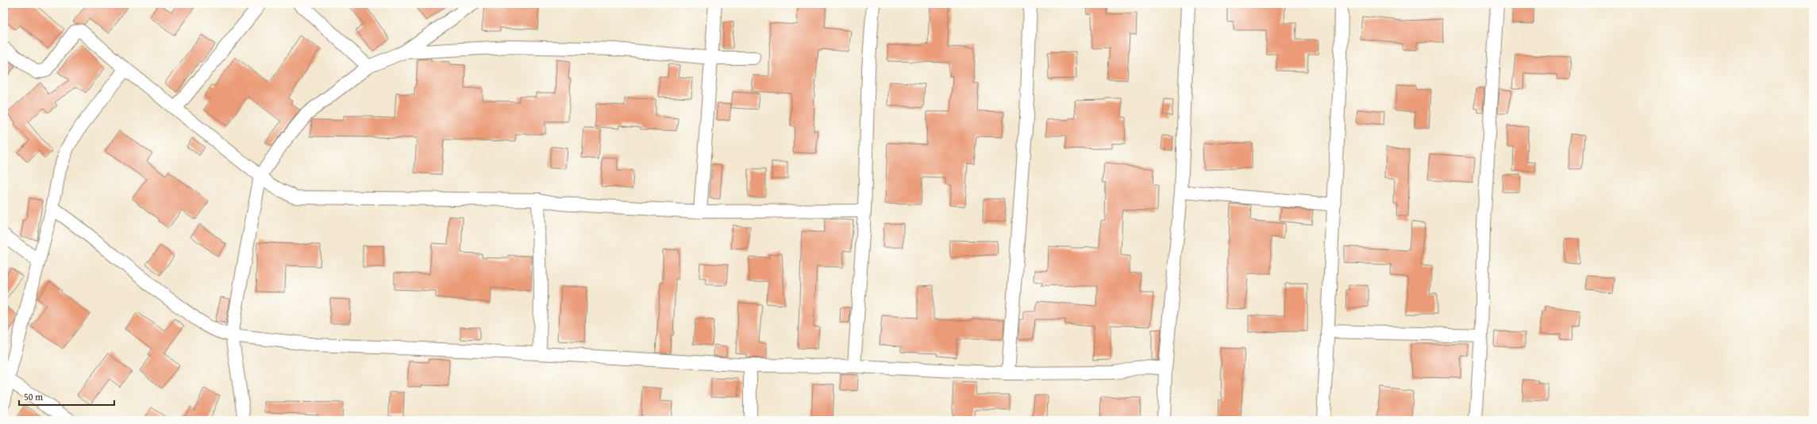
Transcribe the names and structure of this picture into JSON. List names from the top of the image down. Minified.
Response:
{"scale_bar":"50 m"}
